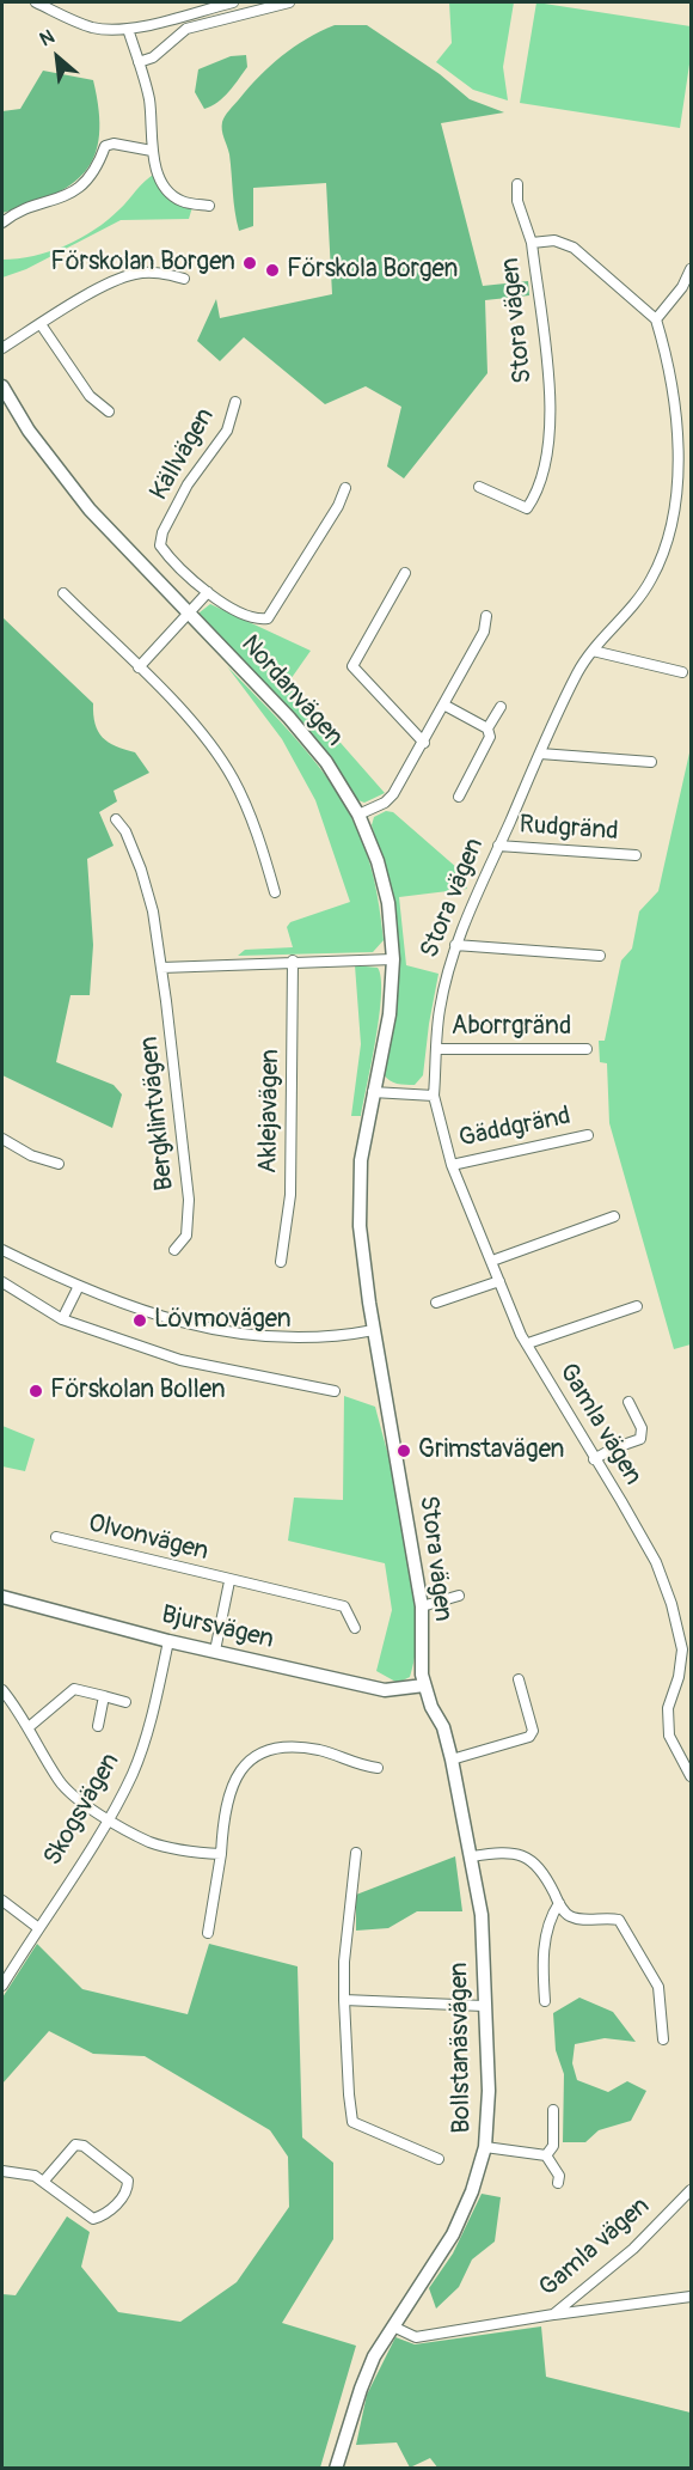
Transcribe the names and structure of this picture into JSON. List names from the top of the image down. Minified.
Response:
{"streets":{"street":["Stora vägen","Källvägen","Nordanvägen","Rudgränd","Aborrgränd","Aklejavägen","Bergklintvägen","Gäddgränd","Gamla vägen","Olvonvägen","Bjursvägen","Skogsvägen","Bollstanäsvägen"]},"crossings":[["Stora vägen","Nordanvägen"],["Stora vägen","Rudgränd"],["Stora vägen","Aborrgränd"],["Stora vägen","Gamla vägen"],["Stora vägen","Bjursvägen"],["Stora vägen","Bollstanäsvägen"],["Gäddgränd","Gamla vägen"],["Gamla vägen","Bollstanäsvägen"],["Olvonvägen","Bjursvägen"],["Bjursvägen","Skogsvägen"],["Bjursvägen","Bollstanäsvägen"]],"places":["Förskolan Borgen","Förskola Borgen","Lövmovägen","Förskolan Bollen","Grimstavägen"],"north":"top left"}
